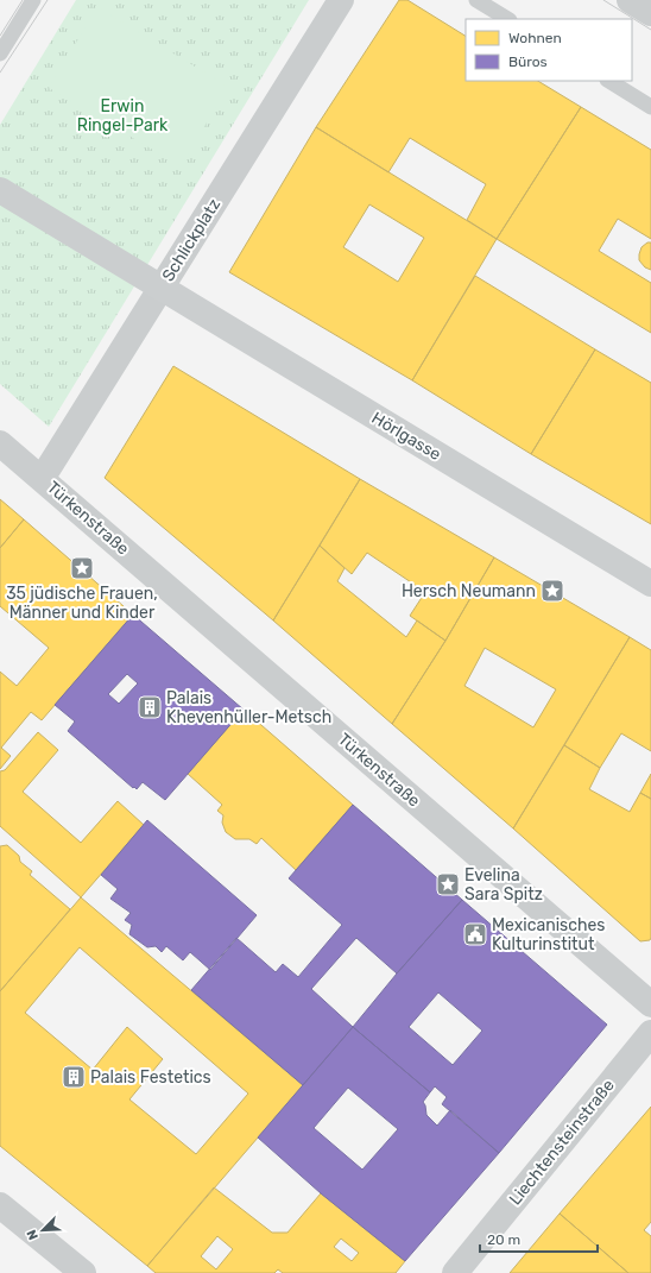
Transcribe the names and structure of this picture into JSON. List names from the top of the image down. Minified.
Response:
{"streets":{"main road":["Hörlgasse"],"street":["Schlickplatz","Türkenstraße","Liechtensteinstraße"]},"crossings":[["Schlickplatz","Hörlgasse"],["Schlickplatz","Türkenstraße"]],"parks":["Erwin Ringel-Park"],"places":{"place":["35 jüdische Frauen, Männer und Kinder","Hersch Neumann","Evelina Sara Spitz"],"building":["Palais Khevenhüller-Metsch","Palais Festetics"],"public building":["Mexicanisches Kulturinstitut"]},"legend":["Wohnen","Büros"],"scale_bar":"20 m","north":"bottom left"}
